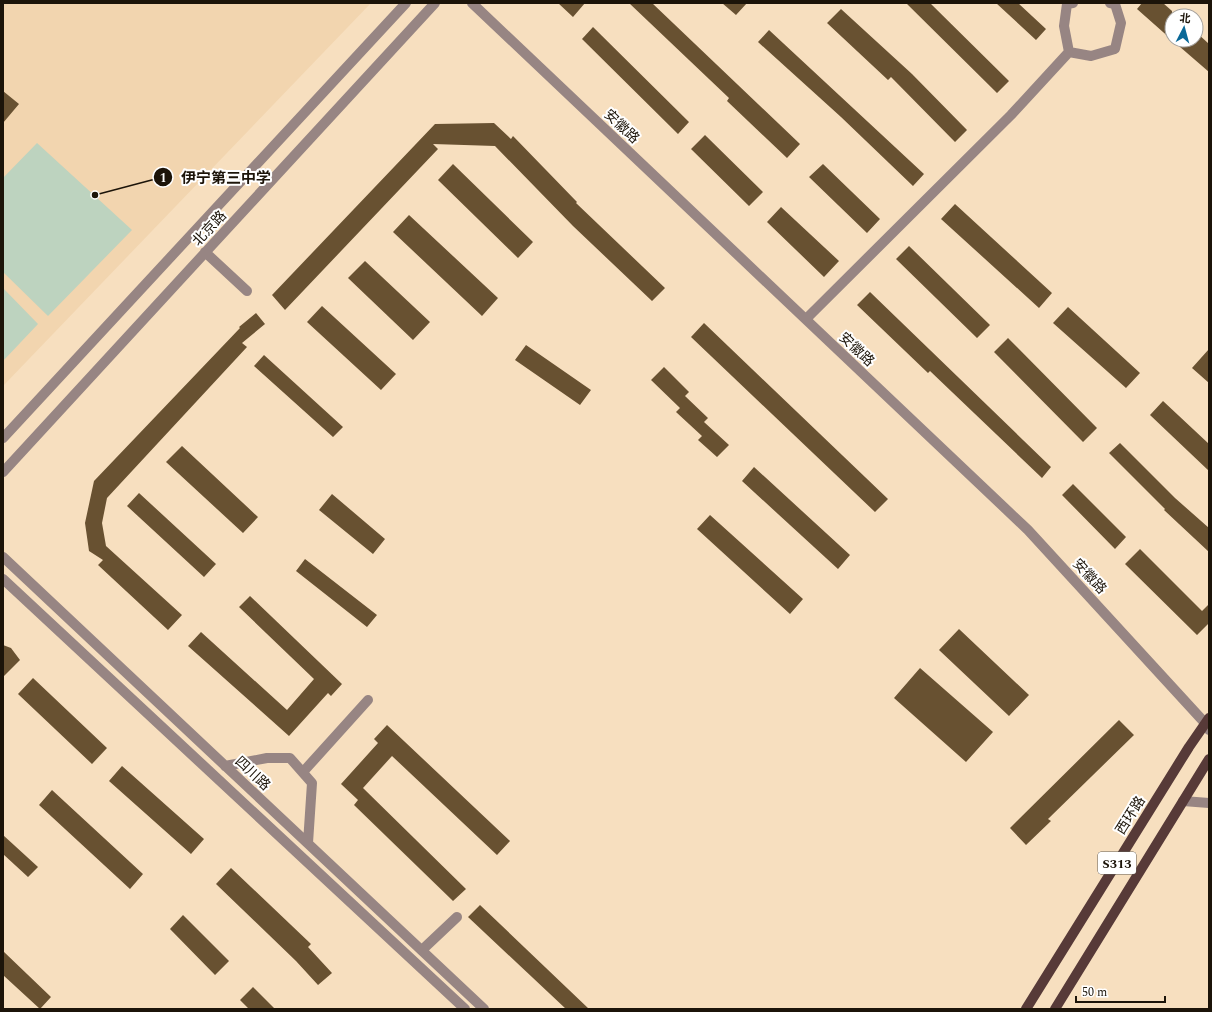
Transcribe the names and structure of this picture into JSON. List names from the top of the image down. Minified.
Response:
{"streets":{"main road":["西环路","S313"],"street":["安徽路","北京路","四川路"]},"crossings":[["安徽路","西环路"]],"places":["伊宁第三中学"],"scale_bar":"50 m","north":"top"}
